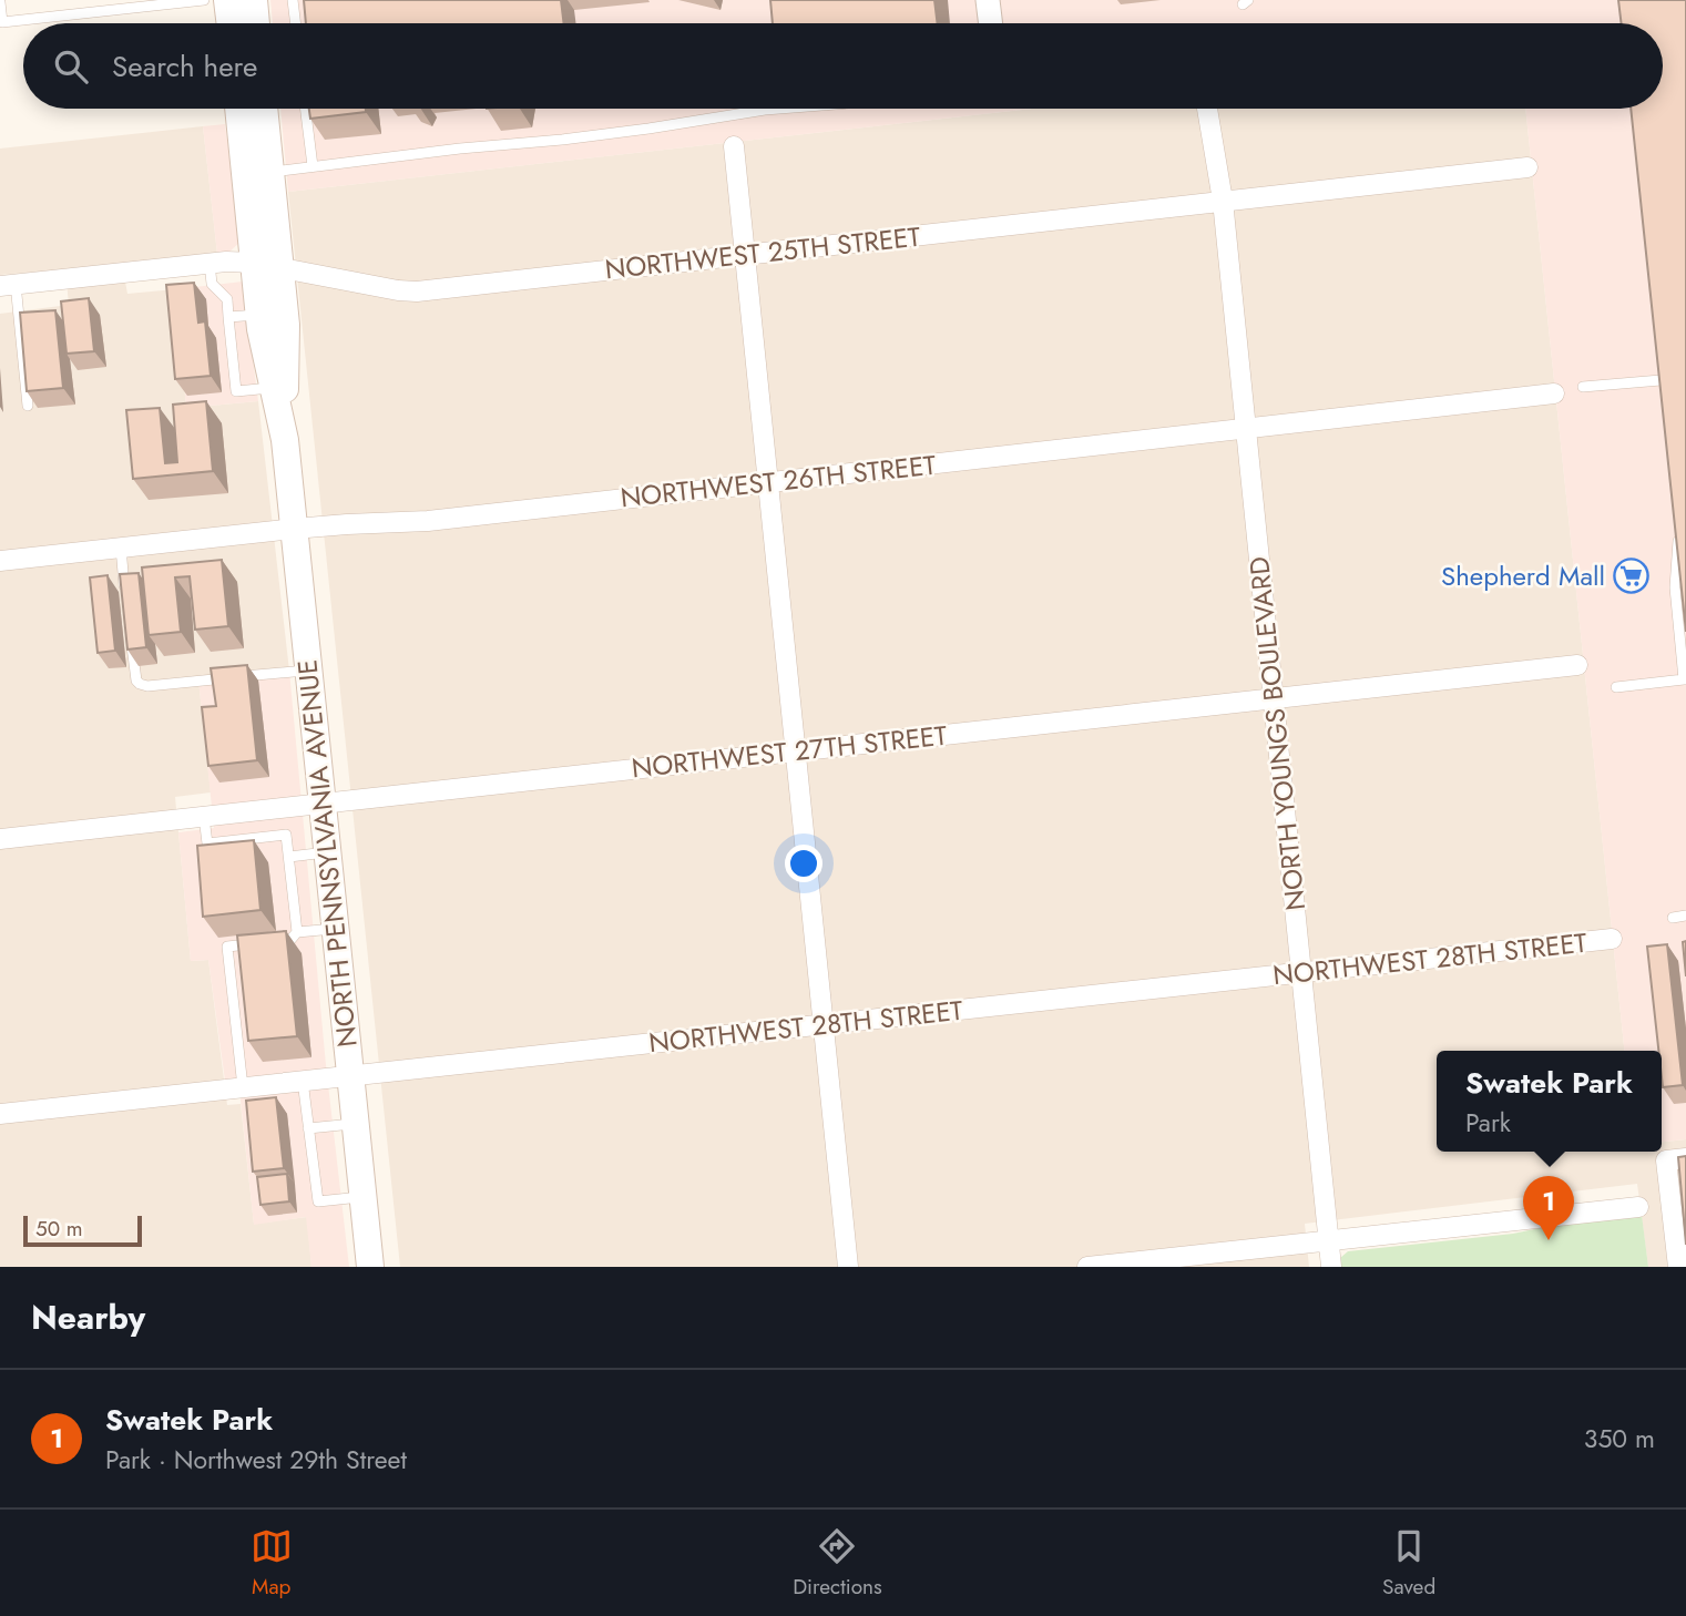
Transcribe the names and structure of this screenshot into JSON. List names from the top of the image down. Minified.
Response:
{"streets":{"main road":["NORTH PENNSYLVANIA AVENUE"],"street":["NORTHWEST 25TH STREET","NORTHWEST 26TH STREET","NORTH YOUNGS BOULEVARD","NORTHWEST 27TH STREET","NORTHWEST 28TH STREET"]},"crossings":[["NORTHWEST 25TH STREET","NORTH YOUNGS BOULEVARD"],["NORTHWEST 25TH STREET","NORTH PENNSYLVANIA AVENUE"],["NORTHWEST 26TH STREET","NORTH YOUNGS BOULEVARD"],["NORTHWEST 26TH STREET","NORTH PENNSYLVANIA AVENUE"],["NORTH YOUNGS BOULEVARD","NORTHWEST 27TH STREET"],["NORTH YOUNGS BOULEVARD","NORTHWEST 28TH STREET"],["NORTHWEST 27TH STREET","NORTH PENNSYLVANIA AVENUE"],["NORTH PENNSYLVANIA AVENUE","NORTHWEST 28TH STREET"]],"places":{"supermarket":["Shepherd Mall"]},"scale_bar":"50 m","page":{"search":"Search here","popup":["Swatek Park","Park"],"pins":"1","scale":"50 m","heading":"Nearby","list":[{"mark":"1","name":"Swatek Park","note":"Park · Northwest 29th Street","value":"350 m"}],"nav":["Map","Directions","Saved"]}}
